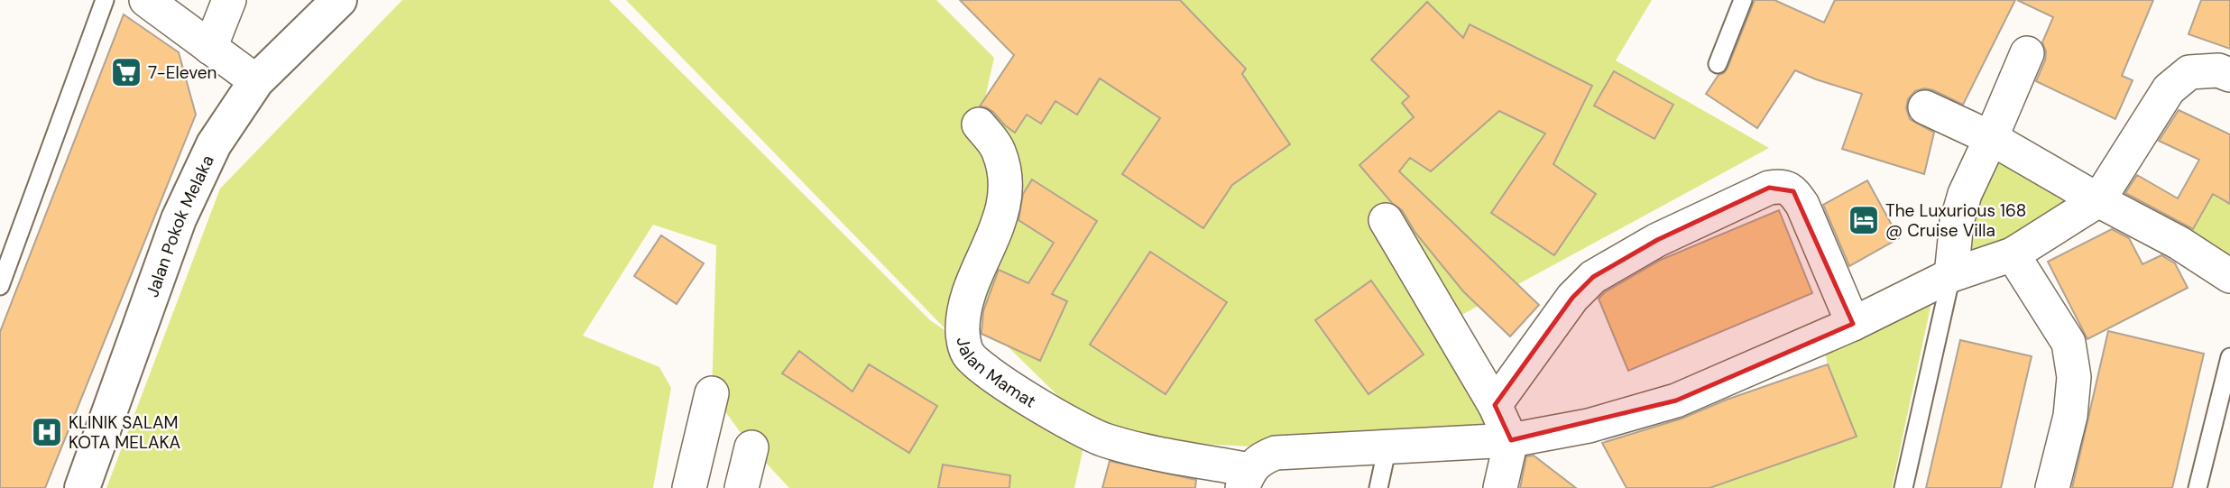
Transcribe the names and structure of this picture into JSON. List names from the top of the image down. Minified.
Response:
{"streets":{"street":["Jalan Pokok Melaka","Jalan Mamat"]},"places":{"supermarket":["7-Eleven"],"hotel":["The Luxurious 168 @ Cruise Villa"],"hospital":["KLINIK SALAM KOTA MELAKA"]}}
